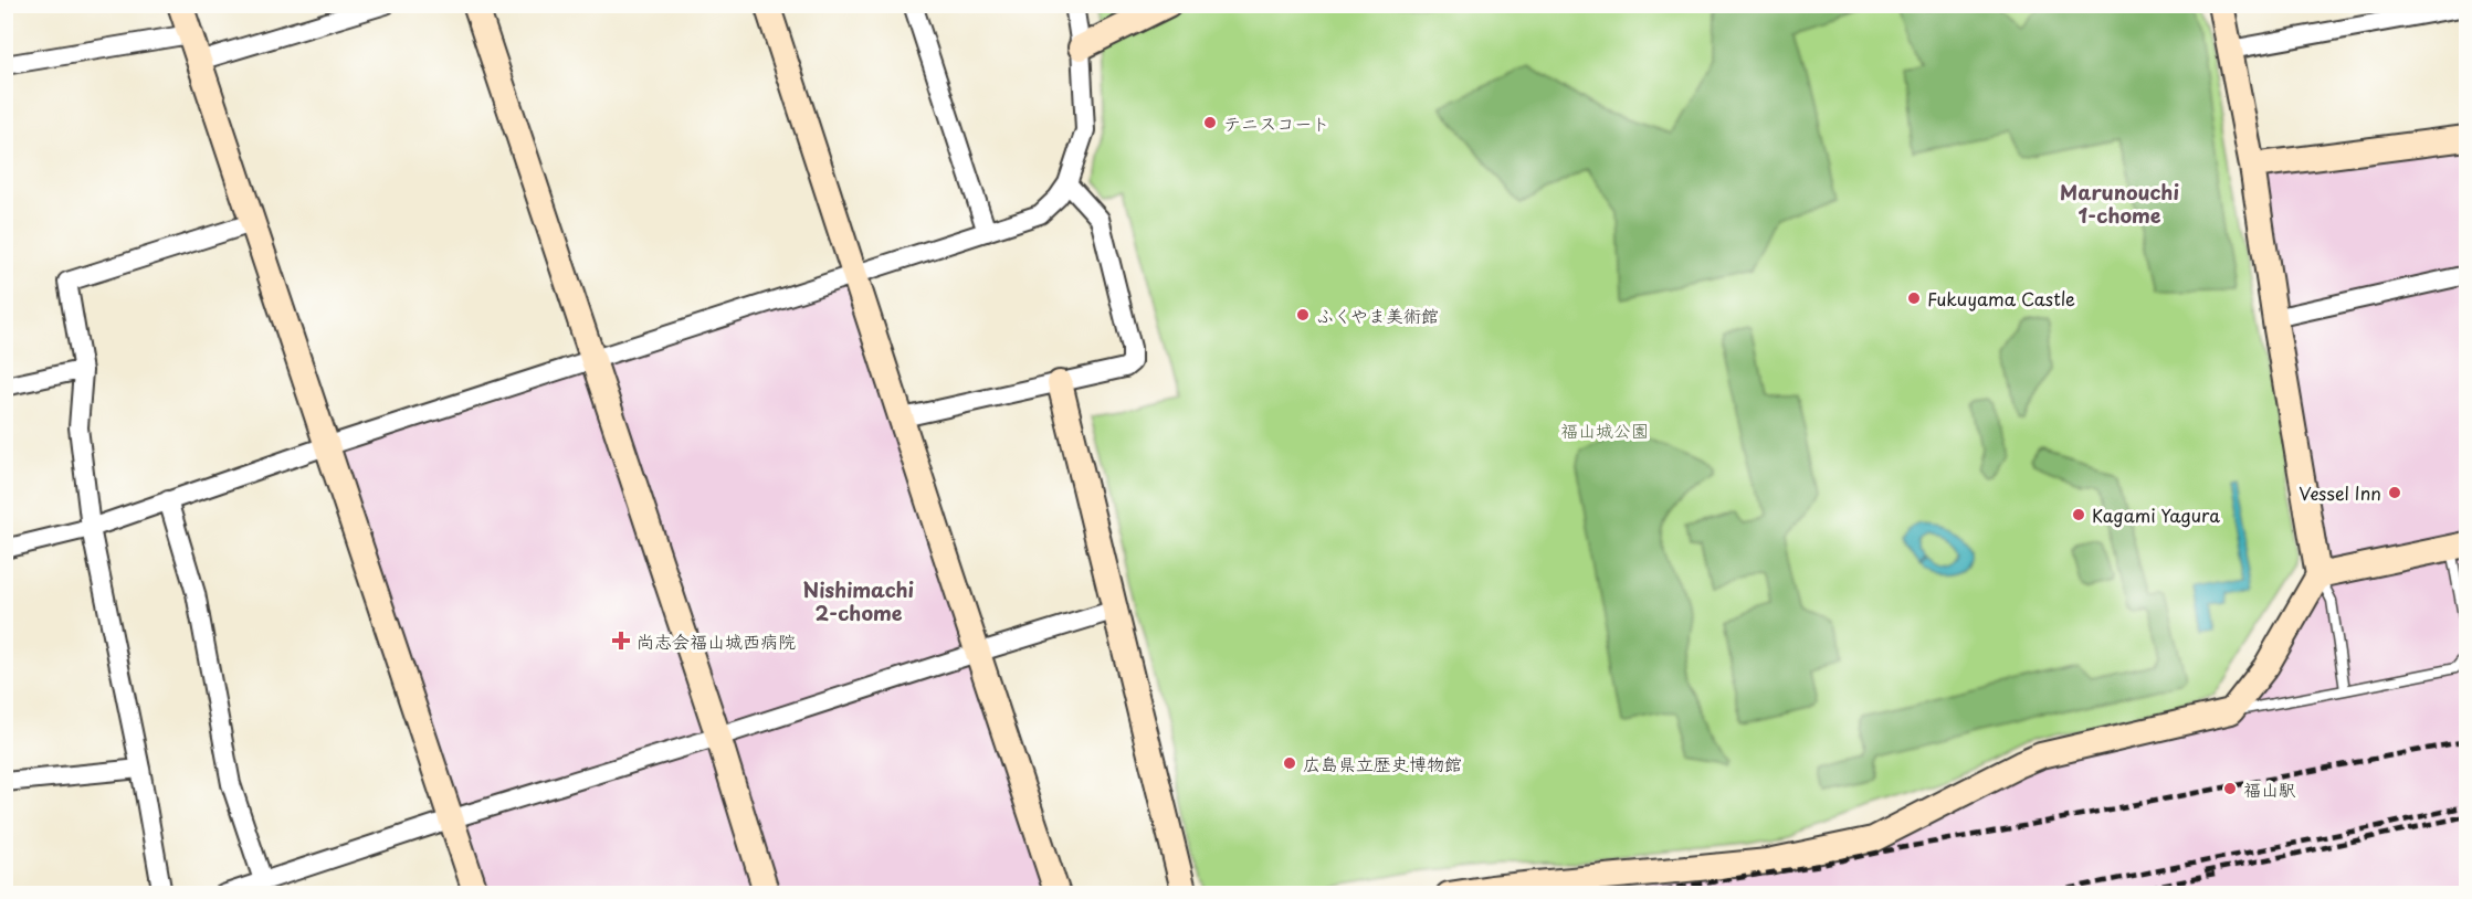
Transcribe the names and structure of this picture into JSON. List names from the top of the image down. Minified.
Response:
{"districts":["Marunouchi 1-chome","Nishimachi 2-chome"],"parks":["福山城公園"],"places":{"other":["テニスコート","Fukuyama Castle","ふくやま美術館","Vessel Inn","Kagami Yagura","広島県立歴史博物館","福山駅"],"health":["尚志会福山城西病院"]}}
